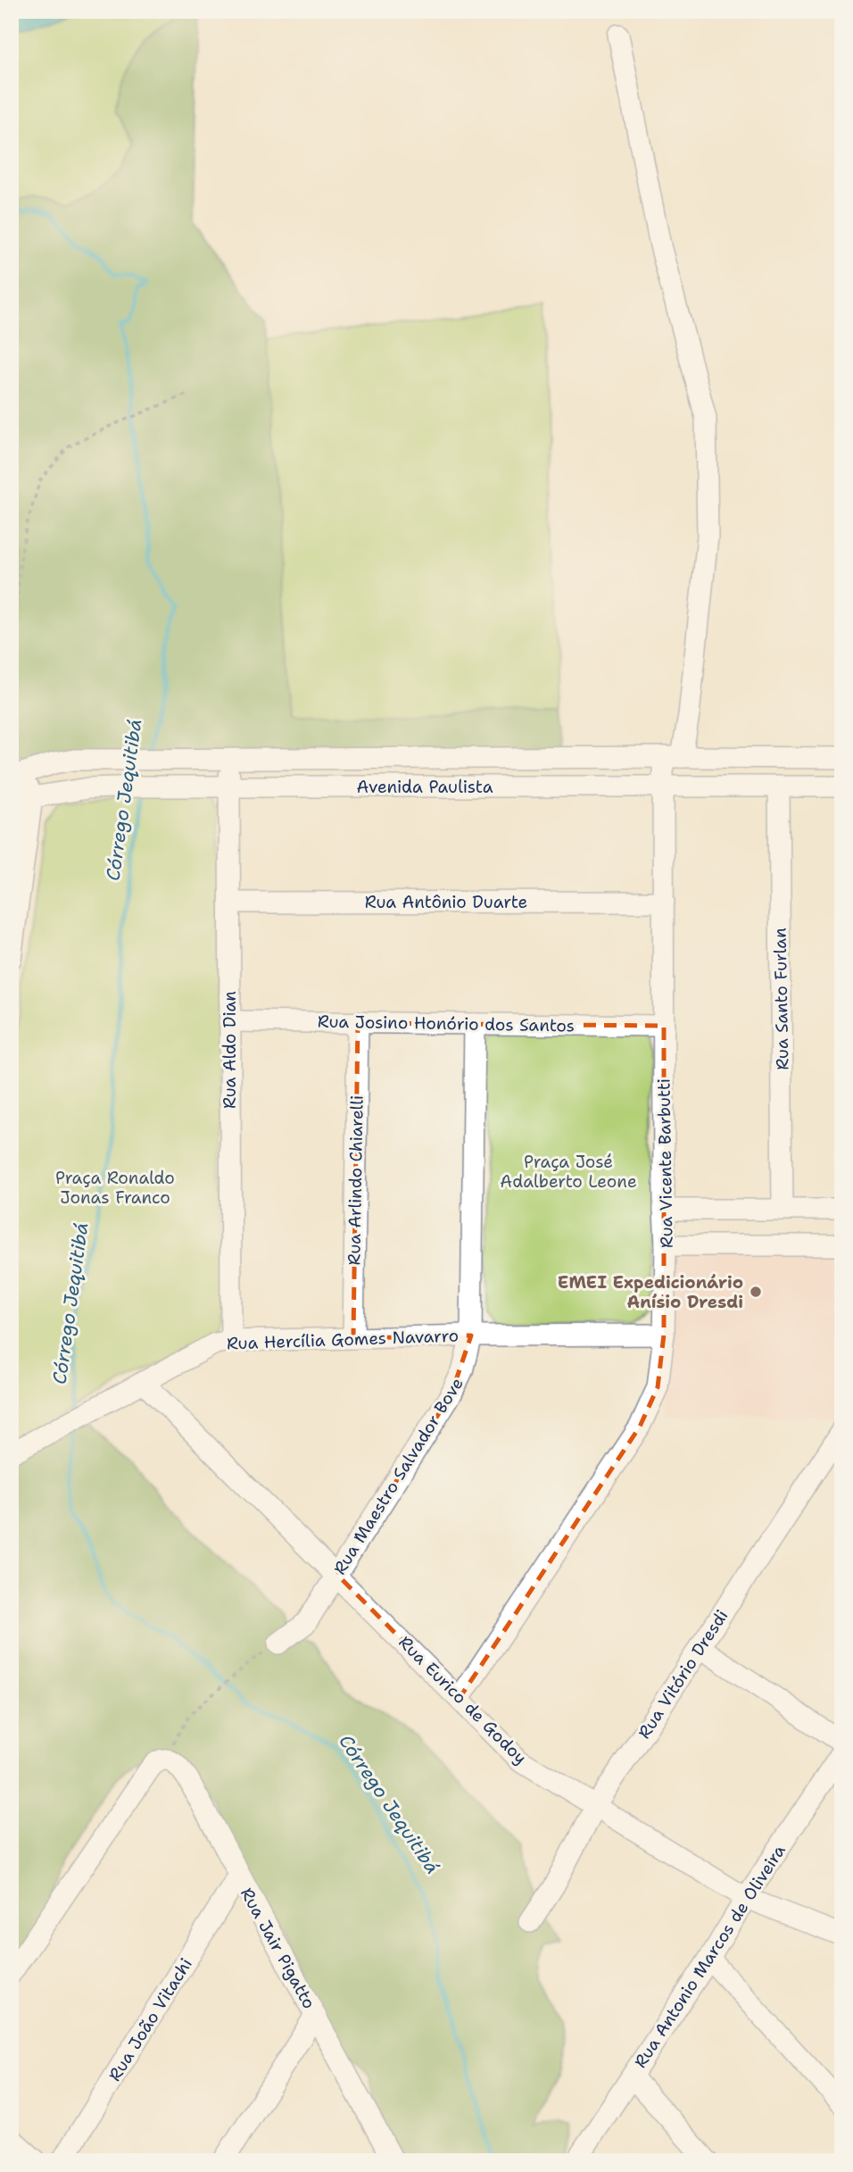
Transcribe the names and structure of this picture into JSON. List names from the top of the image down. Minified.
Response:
{"streets":{"street":["Avenida Paulista","Rua Antônio Duarte","Rua Santo Furlan","Rua Josino Honório dos Santos","Rua Aldo Dian","Rua Vicente Barbutti","Rua Arlindo Chiarelli","Rua Hercília Gomes Navarro","Rua Maestro Salvador Bove","Rua Vitório Dresdi","Rua Eurico de Godoy","Rua Jair Pigatto","Rua Antonio Marcos de Oliveira","Rua João Vitachi"]},"crossings":[["Avenida Paulista","Rua Santo Furlan"],["Avenida Paulista","Rua Aldo Dian"],["Avenida Paulista","Rua Vicente Barbutti"],["Rua Antônio Duarte","Rua Aldo Dian"],["Rua Antônio Duarte","Rua Vicente Barbutti"],["Rua Josino Honório dos Santos","Rua Aldo Dian"],["Rua Josino Honório dos Santos","Rua Vicente Barbutti"],["Rua Josino Honório dos Santos","Rua Arlindo Chiarelli"],["Rua Josino Honório dos Santos","Rua Maestro Salvador Bove"],["Rua Aldo Dian","Rua Hercília Gomes Navarro"],["Rua Vicente Barbutti","Rua Hercília Gomes Navarro"],["Rua Vicente Barbutti","Rua Eurico de Godoy"],["Rua Arlindo Chiarelli","Rua Hercília Gomes Navarro"],["Rua Hercília Gomes Navarro","Rua Maestro Salvador Bove"],["Rua Hercília Gomes Navarro","Rua Eurico de Godoy"],["Rua Maestro Salvador Bove","Rua Eurico de Godoy"],["Rua Vitório Dresdi","Rua Eurico de Godoy"],["Rua Eurico de Godoy","Rua Antonio Marcos de Oliveira"],["Rua Jair Pigatto","Rua João Vitachi"]],"water":["Córrego Jequitibá"],"parks":["Praça José Adalberto Leone","Praça Ronaldo Jonas Franco"],"places":["EMEI Expedicionário Anísio Dresdi"]}
